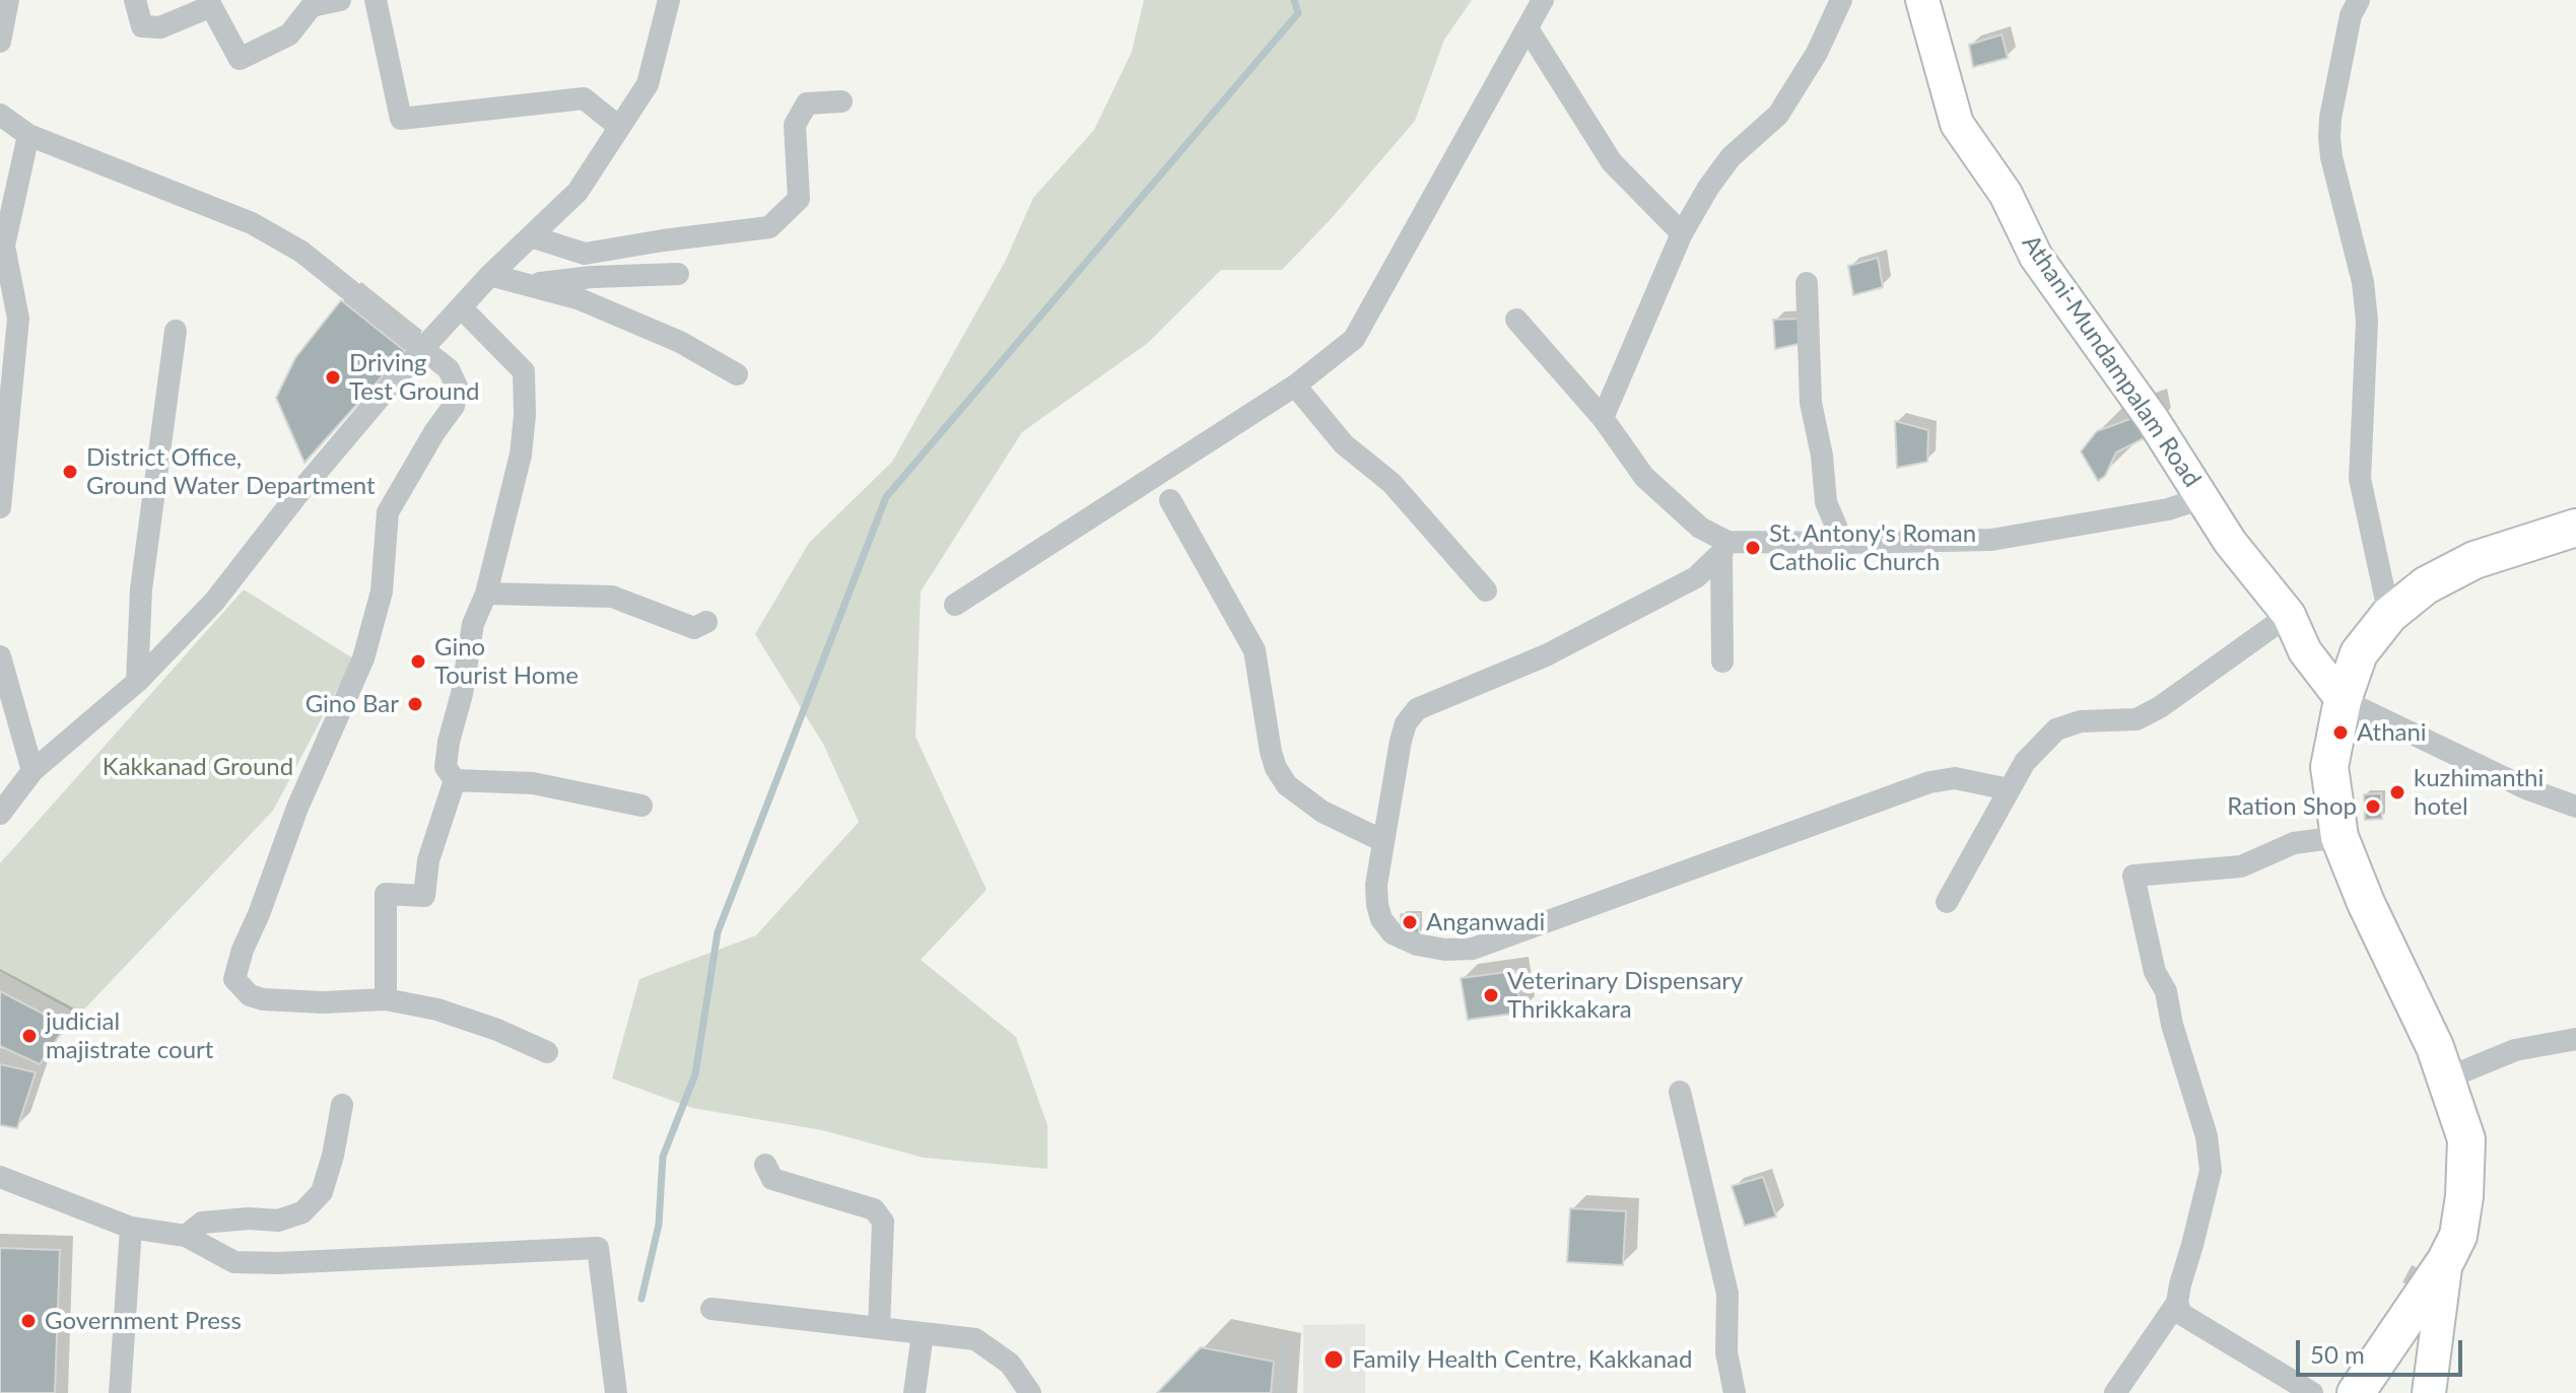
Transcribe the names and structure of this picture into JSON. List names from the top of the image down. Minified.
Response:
{"streets":{"street":["Athani-Mundampalam Road"]},"parks":["Kakkanad Ground"],"places":["Driving Test Ground","District Office, Ground Water Department","St. Antony's Roman Catholic Church","Gino Tourist Home","Gino Bar","Athani","kuzhimanthi hotel","Ration Shop","Anganwadi","Veterinary Dispensary Thrikkakara","judicial majistrate court","Government Press","Family Health Centre, Kakkanad"],"scale_bar":"50 m"}
